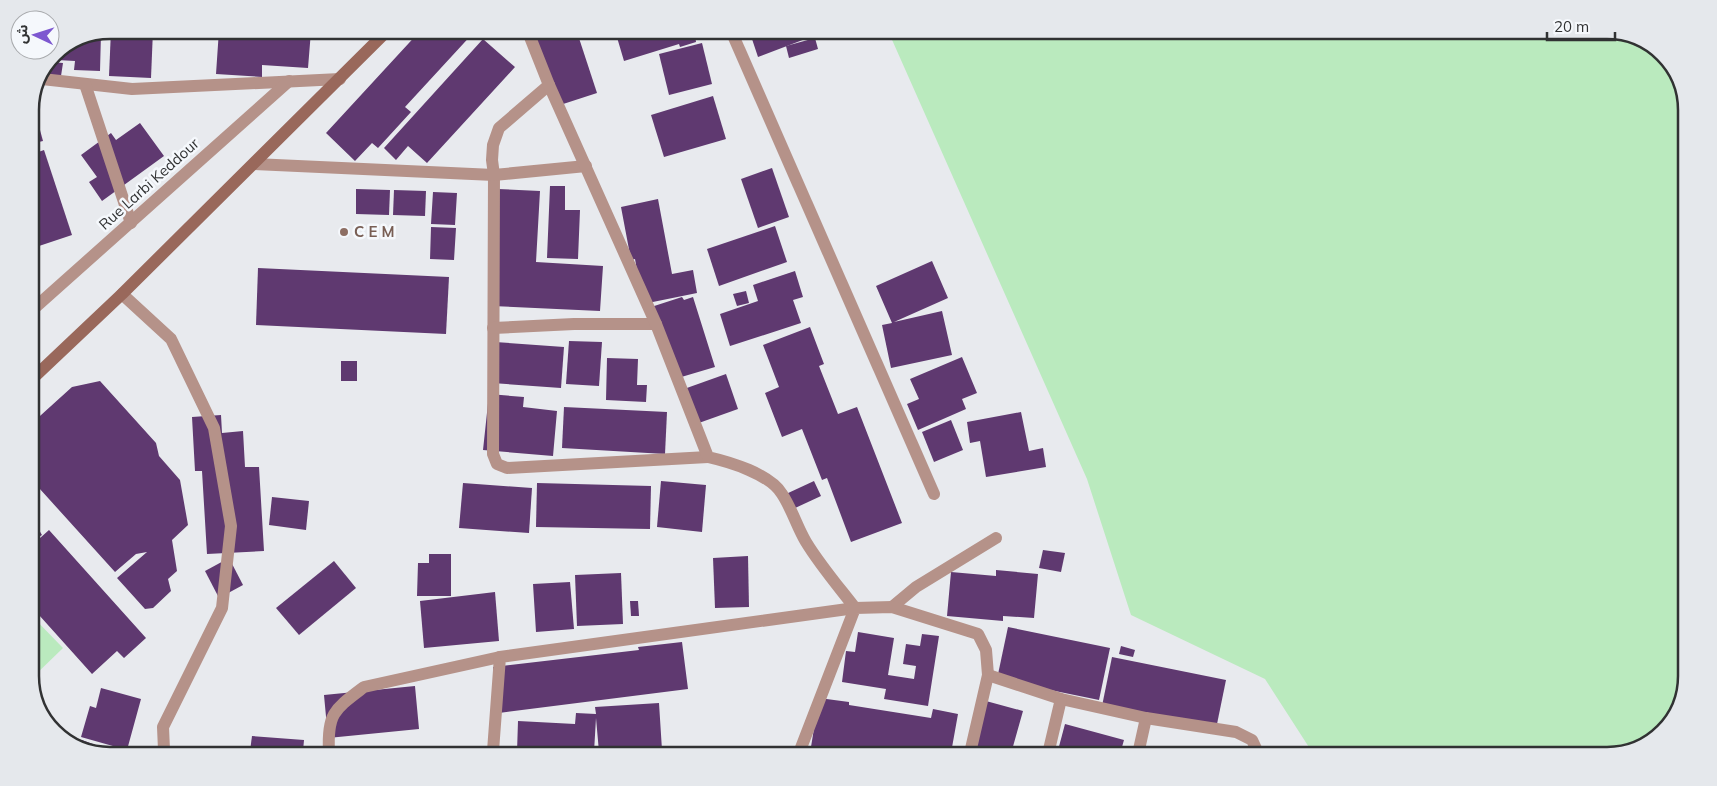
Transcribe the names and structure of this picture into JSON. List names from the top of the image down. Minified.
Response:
{"streets":{"street":["Rue Larbi Keddour"]},"places":["C E M"],"scale_bar":"20 m","north":"left"}
